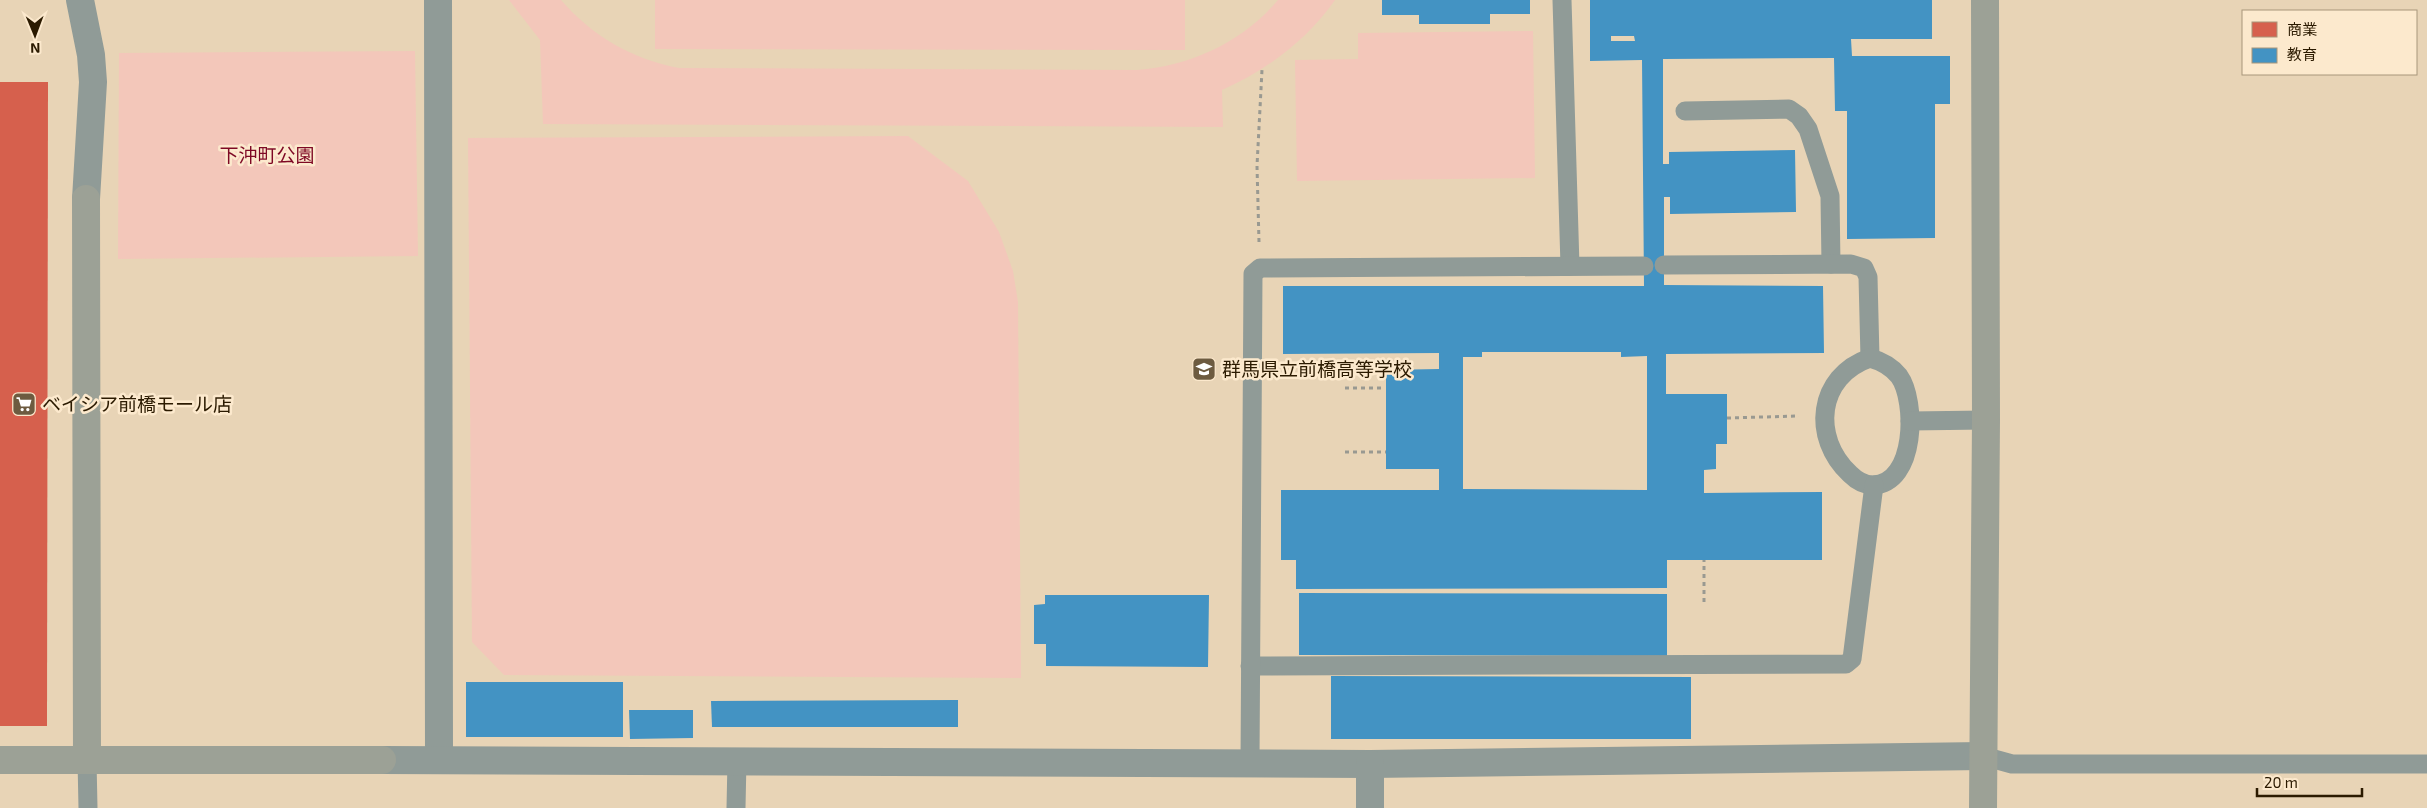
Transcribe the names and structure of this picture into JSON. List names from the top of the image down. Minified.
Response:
{"parks":["下沖町公園"],"places":{"school or university":["群馬県立前橋高等学校"],"supermarket":["ベイシア前橋モール店"]},"legend":["商業","教育"],"scale_bar":"20 m","north":"bottom"}
